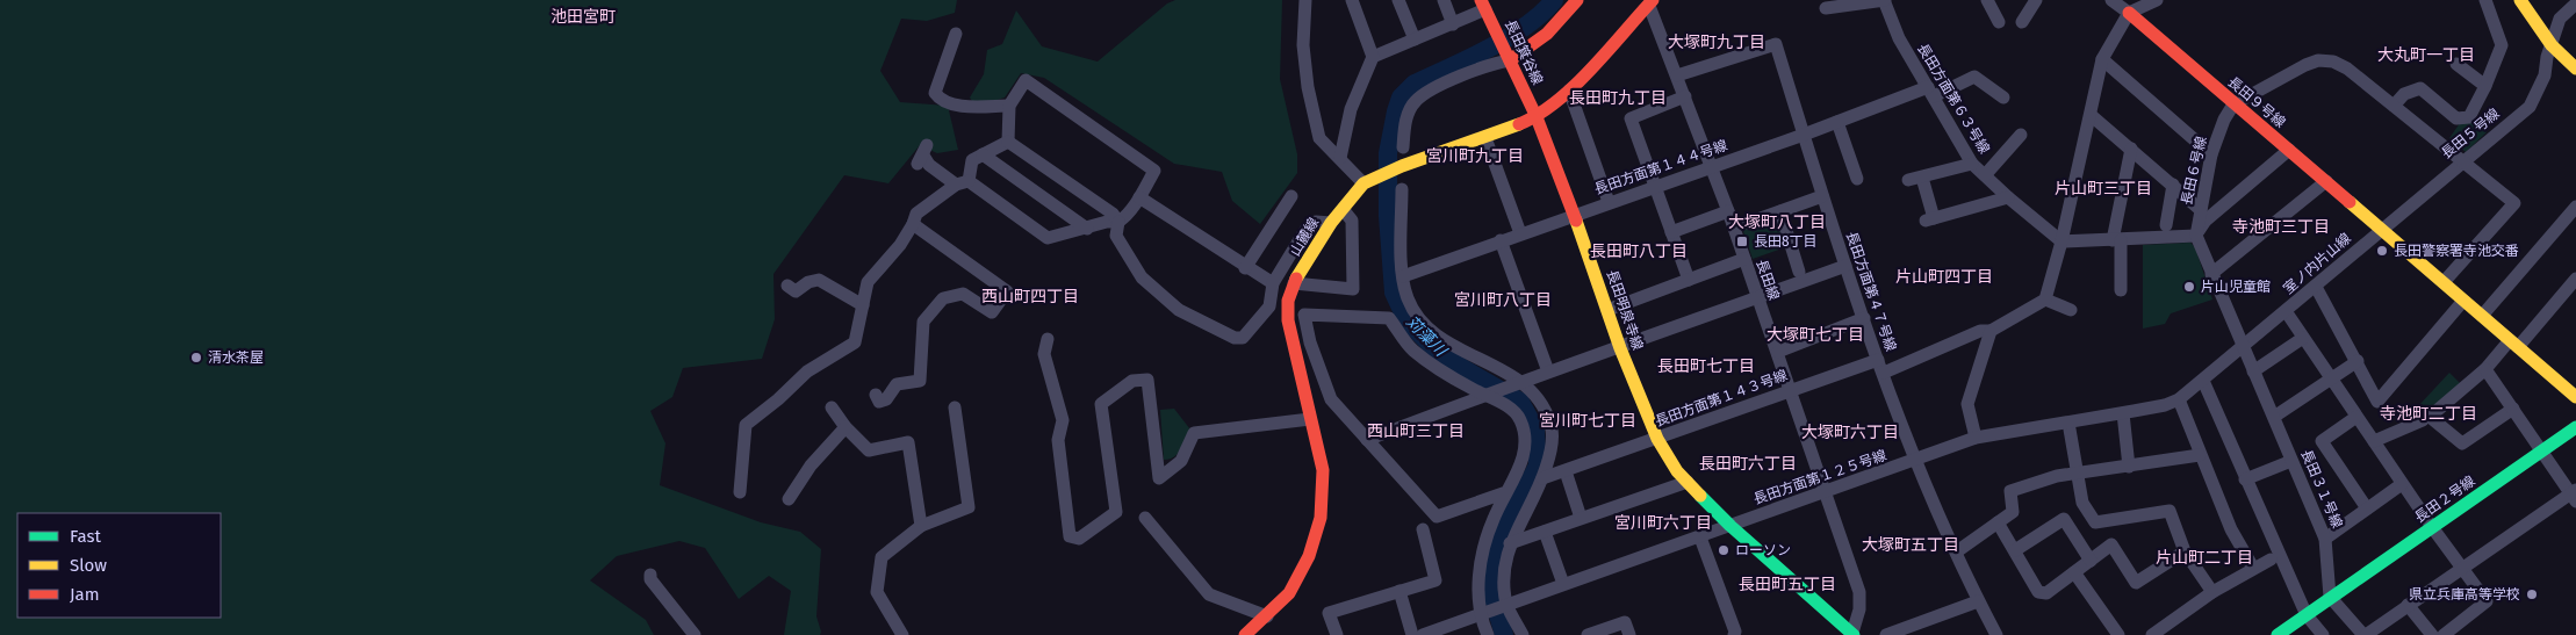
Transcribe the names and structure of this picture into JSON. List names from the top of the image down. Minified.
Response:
{"streets":{"street":["長田箕谷線","長田方面第６３号線","長田９号線","長田５号線","長田方面第１４４号線","長田６号線","山麓線","室ノ内片山線","長田線","長田方面第４７号線","長田明泉寺線","長田方面第１４３号線","長田方面第１２５号線","長田３１号線","長田２号線"]},"crossings":[["長田箕谷線","山麓線"],["長田箕谷線","長田明泉寺線"],["長田方面第６３号線","長田方面第１４４号線"],["長田９号線","長田５号線"],["長田９号線","長田６号線"],["長田９号線","室ノ内片山線"],["長田５号線","室ノ内片山線"],["長田方面第１４４号線","長田線"],["長田方面第１４４号線","長田方面第４７号線"],["長田方面第１４４号線","長田明泉寺線"],["山麓線","長田線"],["山麓線","長田明泉寺線"],["室ノ内片山線","長田方面第１２５号線"],["長田線","長田方面第４７号線"],["長田線","長田明泉寺線"],["長田線","長田方面第１４３号線"],["長田線","長田方面第１２５号線"],["長田方面第４７号線","長田方面第１４３号線"],["長田方面第４７号線","長田方面第１２５号線"],["長田明泉寺線","長田方面第１４３号線"],["長田明泉寺線","長田方面第１２５号線"],["長田３１号線","長田２号線"]],"districts":["池田宮町","大塚町九丁目","大丸町一丁目","長田町九丁目","宮川町九丁目","片山町三丁目","大塚町八丁目","寺池町三丁目","長田町八丁目","片山町四丁目","西山町四丁目","宮川町八丁目","大塚町七丁目","長田町七丁目","寺池町二丁目","宮川町七丁目","西山町三丁目","大塚町六丁目","長田町六丁目","宮川町六丁目","大塚町五丁目","片山町二丁目","長田町五丁目"],"water":["苅藻川"],"places":{"transit":["長田8丁目"],"other":["長田警察署寺池交番","片山児童館","清水茶屋","ローソン","県立兵庫高等学校"]},"legend":["Fast","Slow","Jam"]}
